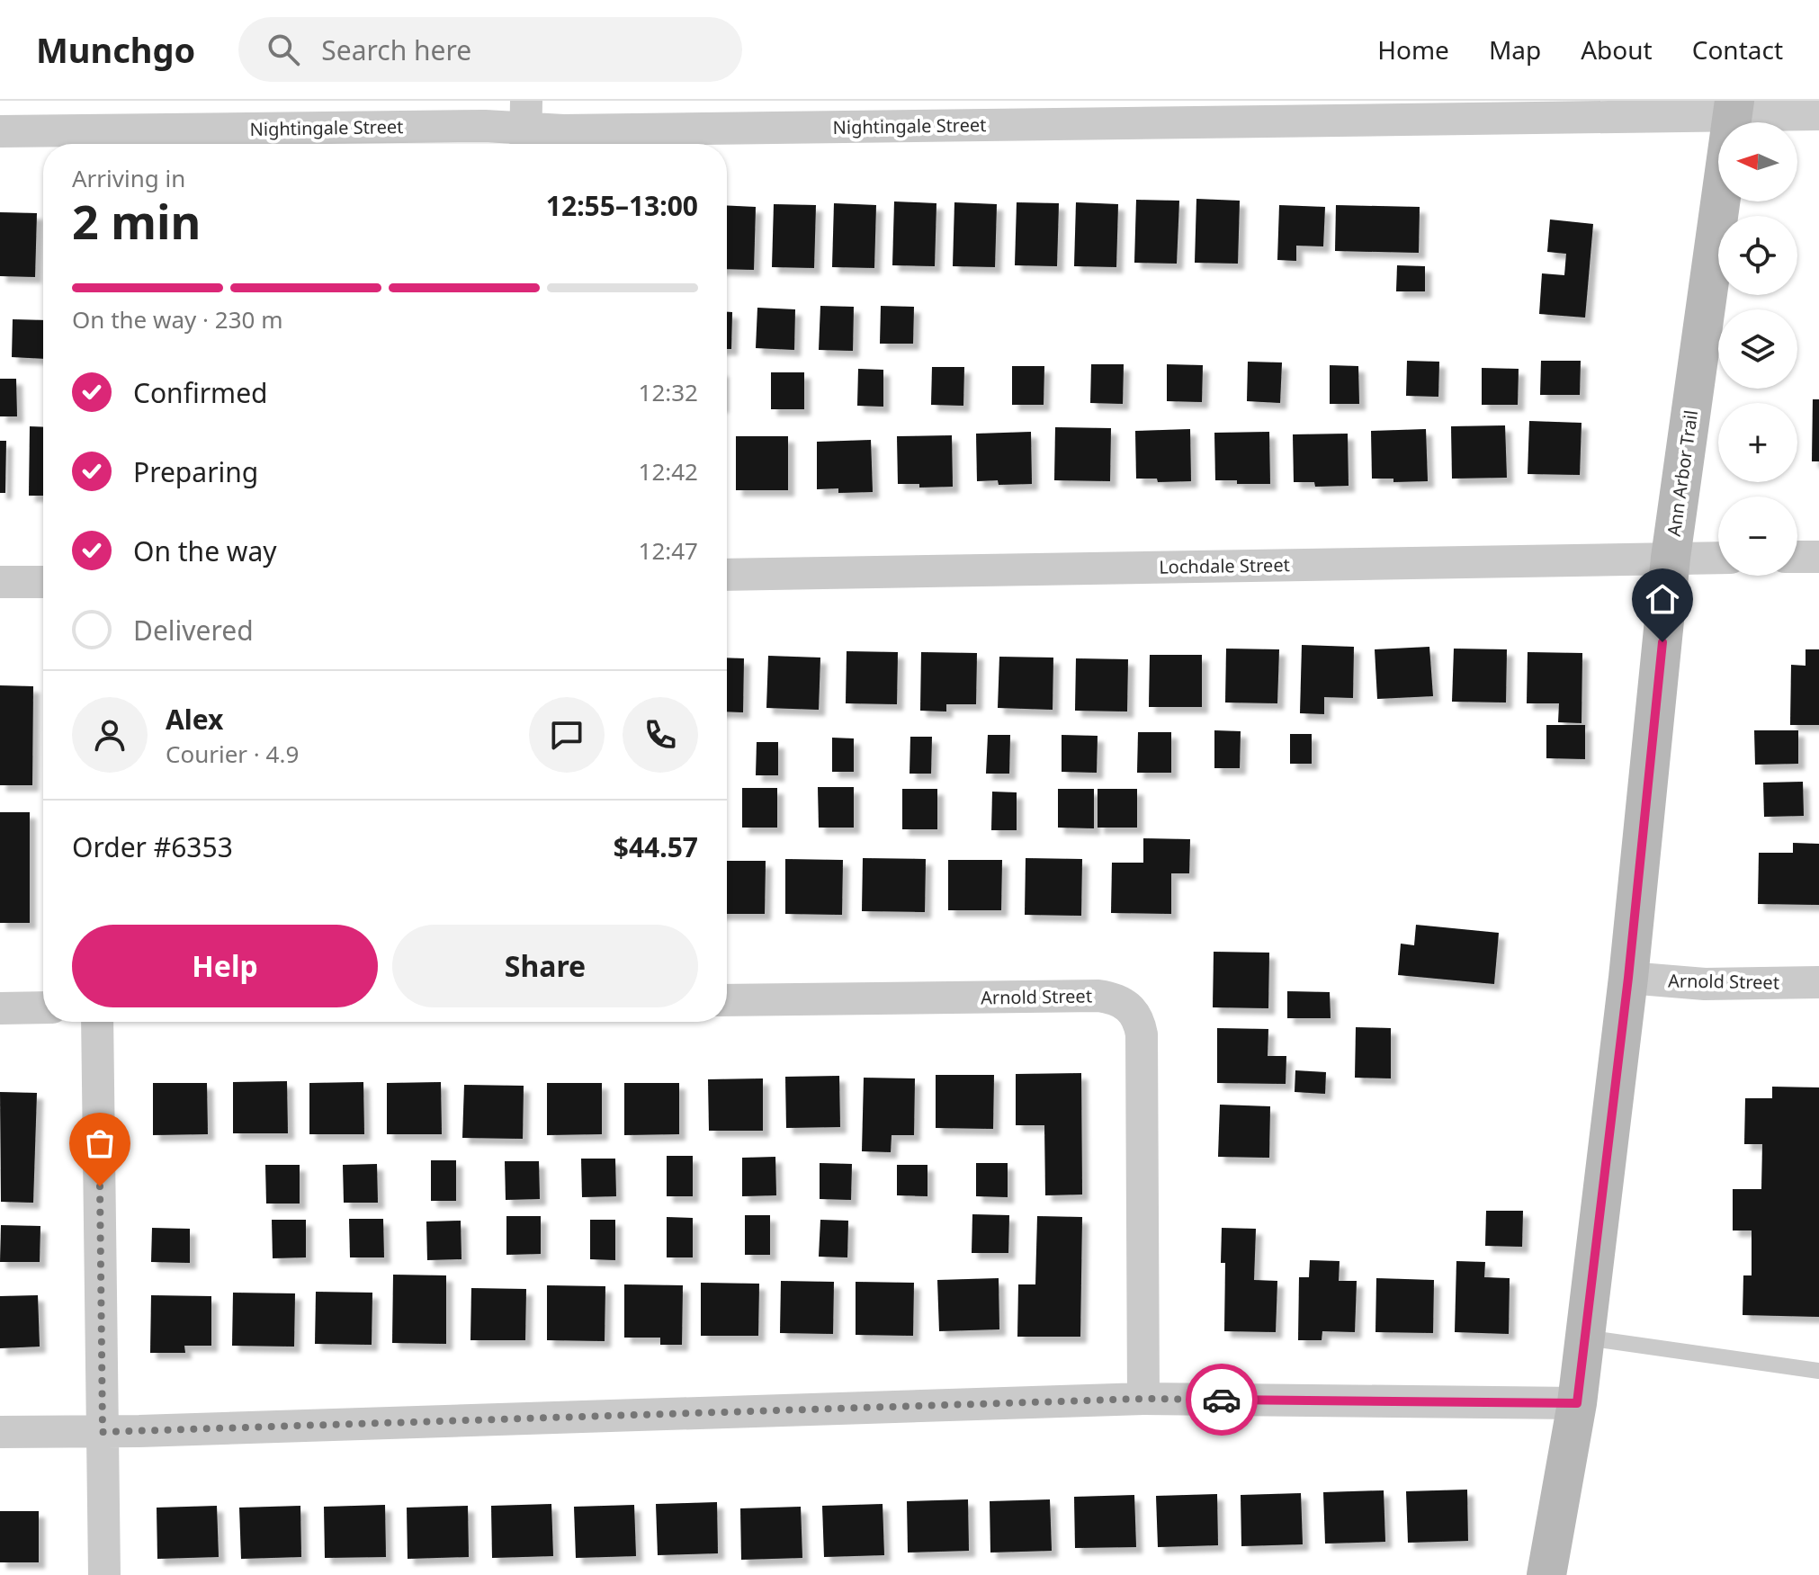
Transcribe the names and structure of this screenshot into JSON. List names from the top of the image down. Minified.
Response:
{"streets":{"street":["Nightingale Street","Ann Arbor Trail","Lochdale Street","Arnold Street"]},"crossings":[["Nightingale Street","Ann Arbor Trail"],["Ann Arbor Trail","Lochdale Street"],["Ann Arbor Trail","Arnold Street"]],"north":"left","page":{"header":"Munchgo","search":"Search here","nav":["Home","Map","About","Contact"],"map_buttons":["+","−"],"heading":["2 min","Arriving in","12:55–13:00"],"panel":["Alex","Courier · 4.9","Order #6353","$44.57"],"bar":"On the way · 230 m","list":[["Confirmed","12:32"],["Preparing","12:42"],["On the way","12:47"],"Delivered"],"buttons":["Help","Share"]}}
